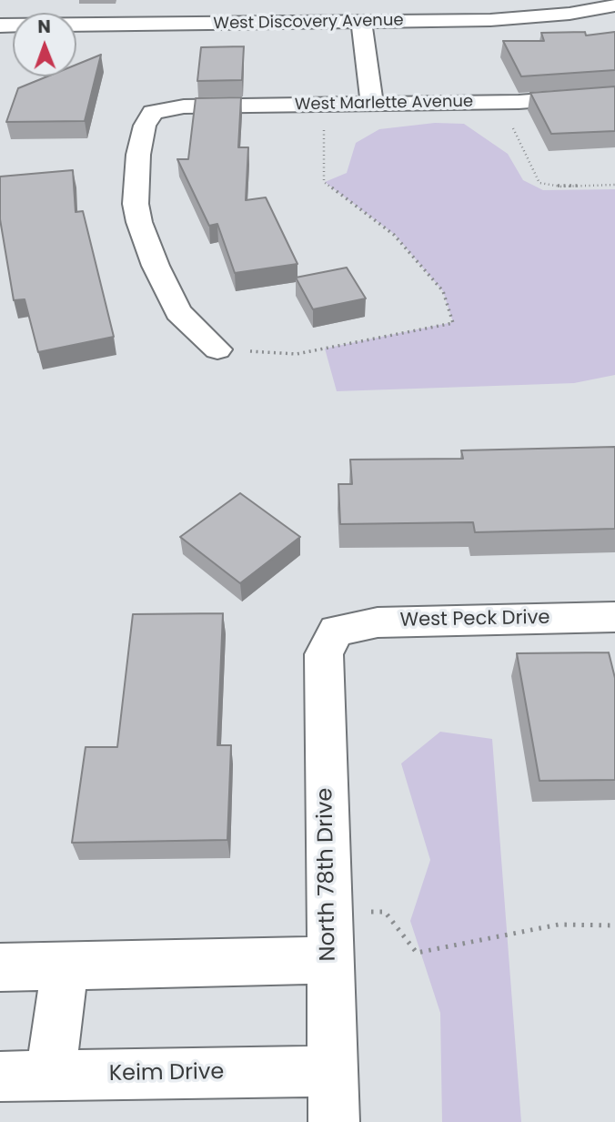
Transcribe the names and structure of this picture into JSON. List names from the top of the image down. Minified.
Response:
{"streets":{"street":["West Discovery Avenue","West Marlette Avenue","West Peck Drive","North 78th Drive","Keim Drive"]},"crossings":[["West Peck Drive","North 78th Drive"],["North 78th Drive","Keim Drive"]],"north":"top"}
